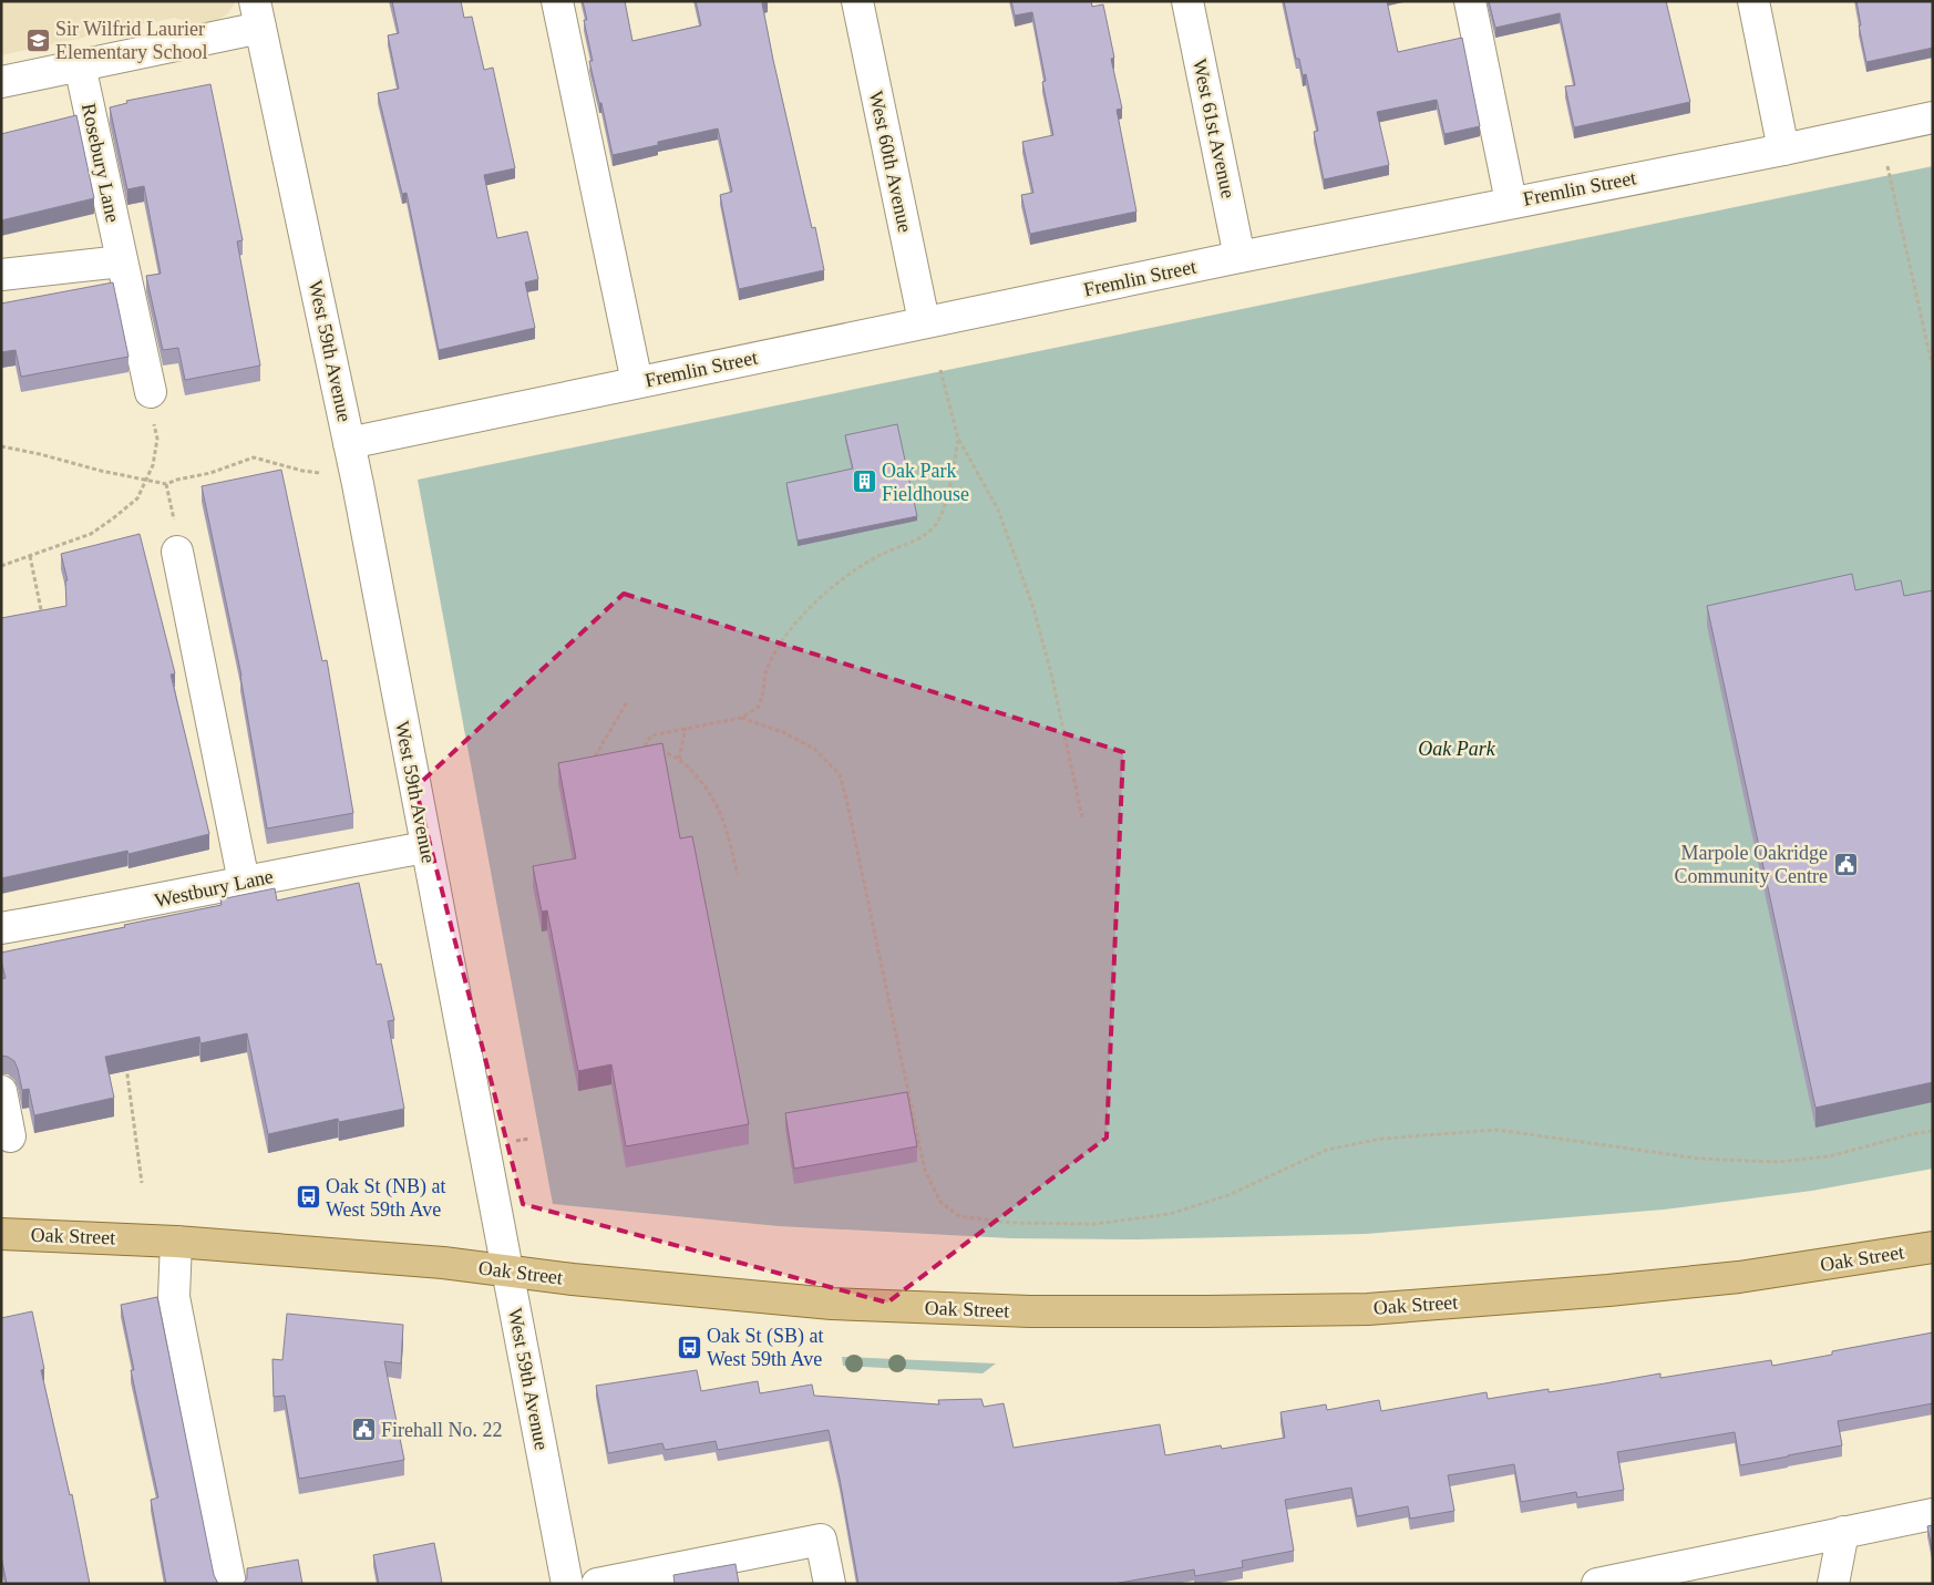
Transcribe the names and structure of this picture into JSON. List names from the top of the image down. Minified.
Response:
{"streets":{"main road":["Oak Street"],"street":["West 61st Avenue","West 60th Avenue","Rosebury Lane","Fremlin Street","West 59th Avenue","Westbury Lane"]},"crossings":[["West 61st Avenue","Fremlin Street"],["West 60th Avenue","Fremlin Street"],["Fremlin Street","West 59th Avenue"],["West 59th Avenue","Westbury Lane"],["West 59th Avenue","Oak Street"]],"parks":["Oak Park"],"places":{"school or university":["Sir Wilfrid Laurier Elementary School"],"building":["Oak Park Fieldhouse"],"public building":["Marpole Oakridge Community Centre","Firehall No. 22"],"bus stop":["Oak St (NB) at West 59th Ave","Oak St (SB) at West 59th Ave"]}}
